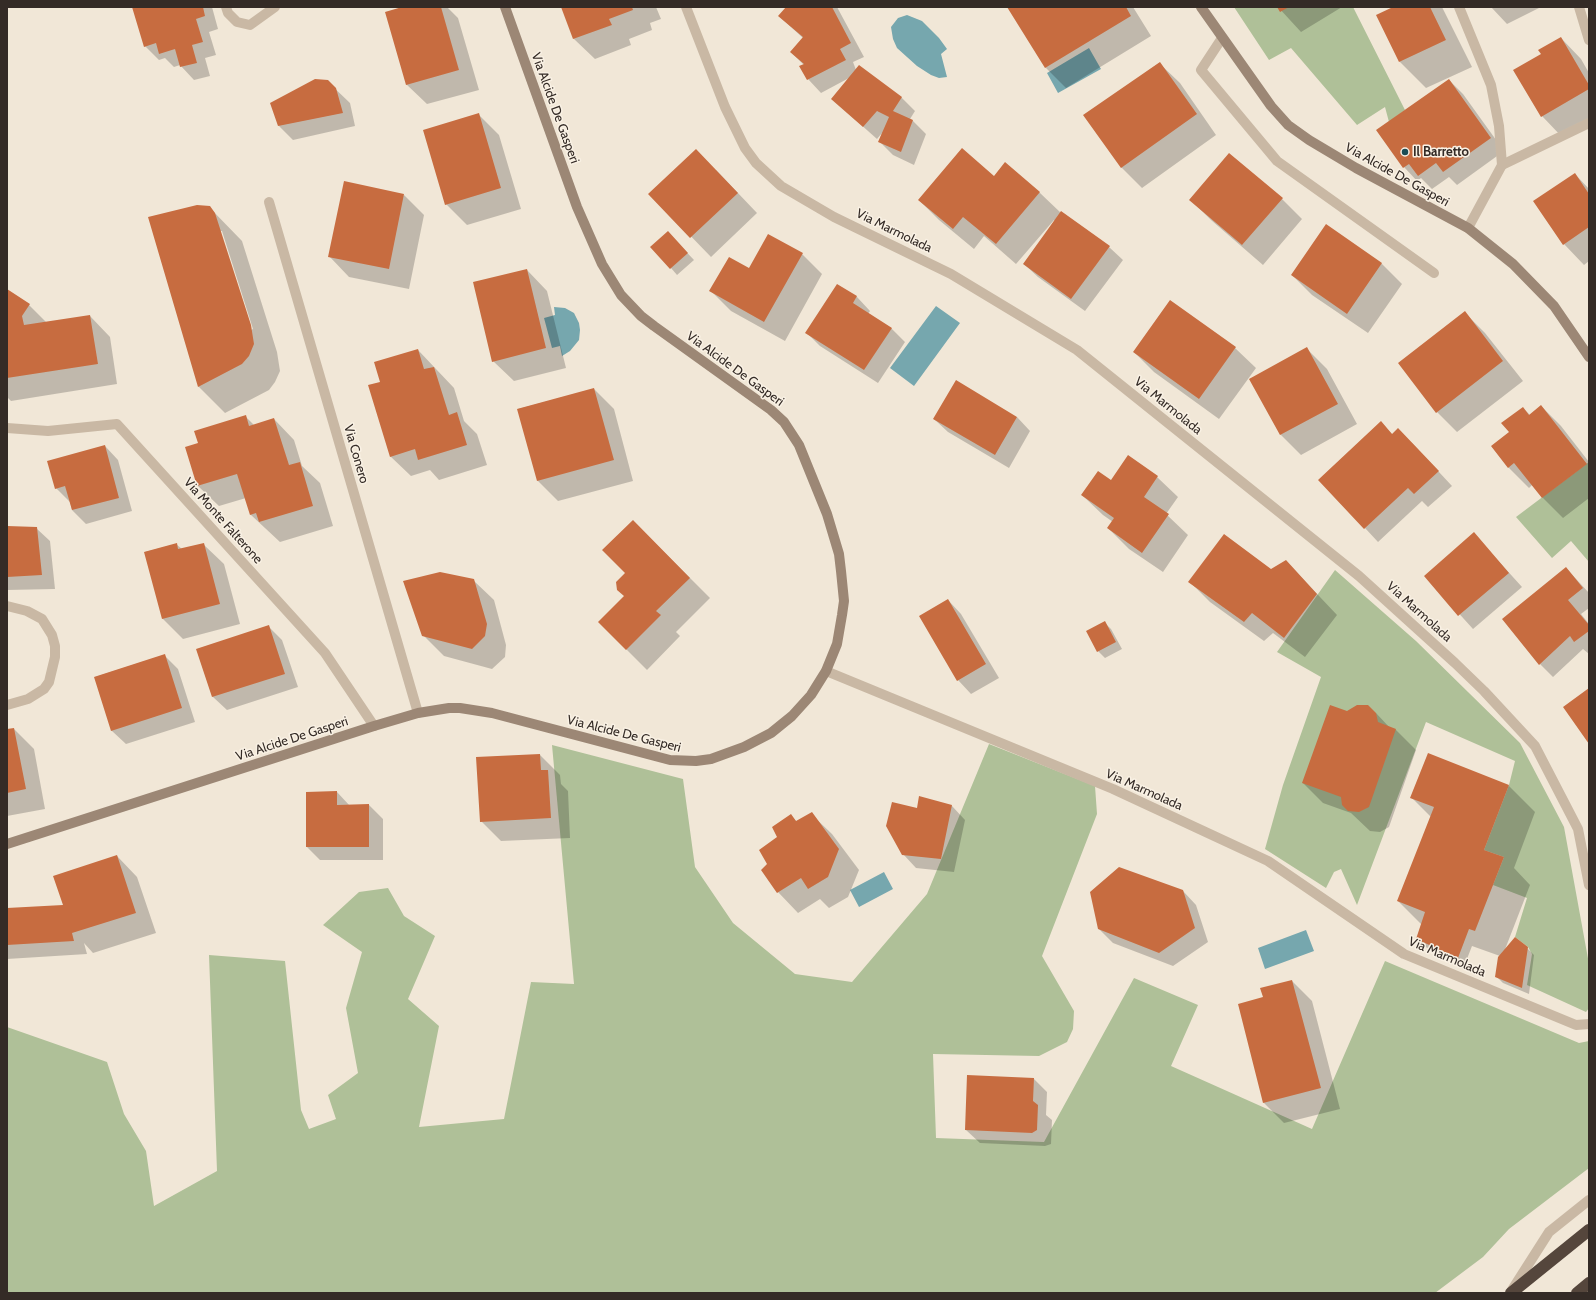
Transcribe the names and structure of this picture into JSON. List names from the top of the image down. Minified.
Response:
{"streets":{"street":["Via Alcide De Gasperi","Via Marmolada","Via Conero","Via Monte Falterone"]},"crossings":[["Via Alcide De Gasperi","Via Marmolada"],["Via Alcide De Gasperi","Via Conero"],["Via Alcide De Gasperi","Via Monte Falterone"]],"places":["Il Barretto"]}
